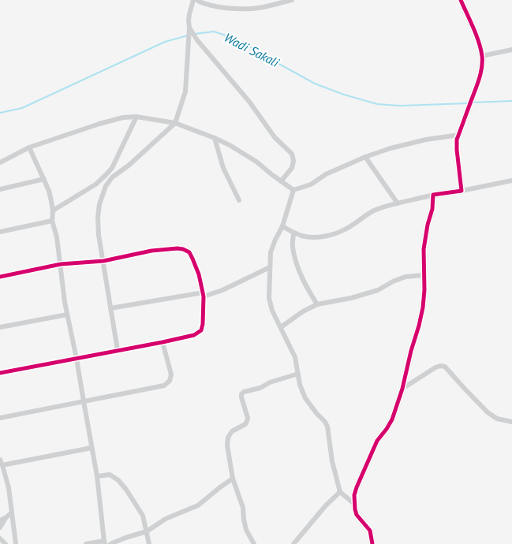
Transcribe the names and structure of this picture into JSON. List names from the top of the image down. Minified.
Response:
{"water":["Wadi Sakali"]}
